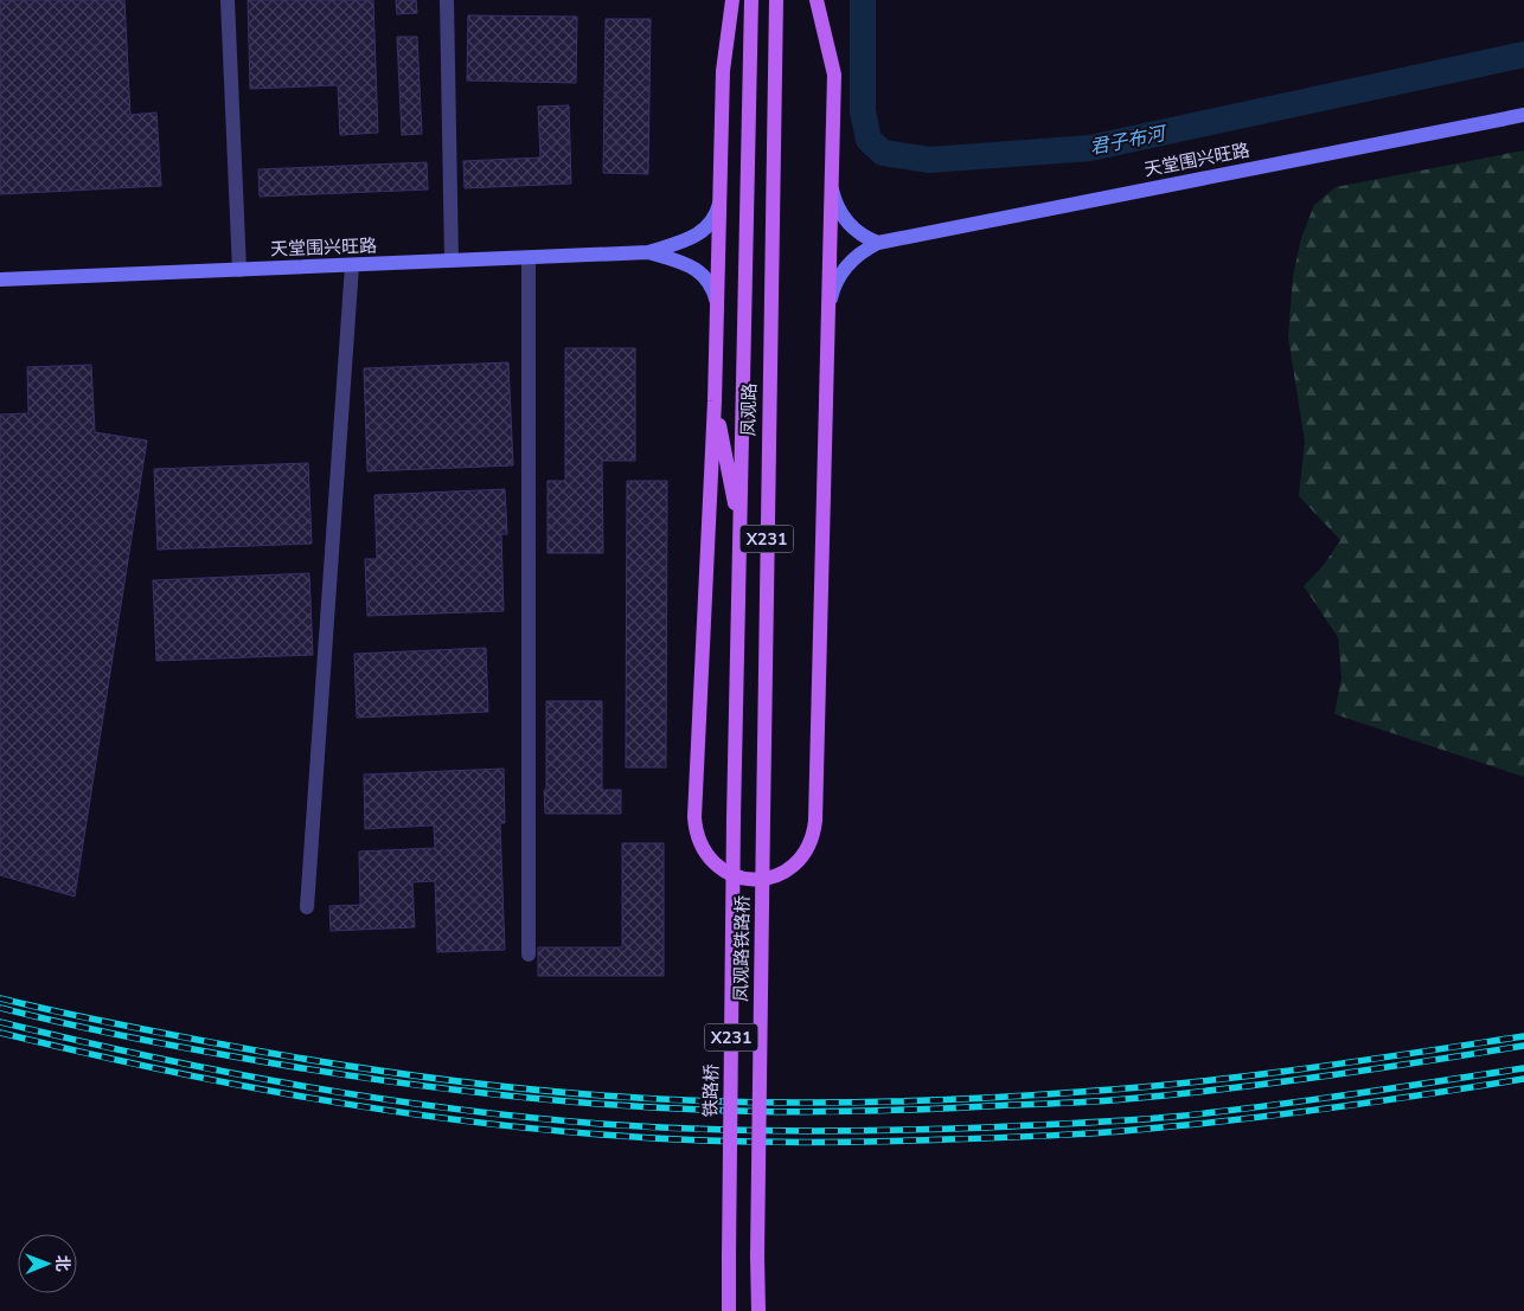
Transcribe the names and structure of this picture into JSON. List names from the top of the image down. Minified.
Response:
{"streets":{"main road":["凤观路","X231","凤观路铁路桥","铁路桥"],"street":["天堂围兴旺路"]},"crossings":[["凤观路","凤观路铁路桥"],["凤观路","铁路桥"]],"water":["君子布河"],"north":"right"}
